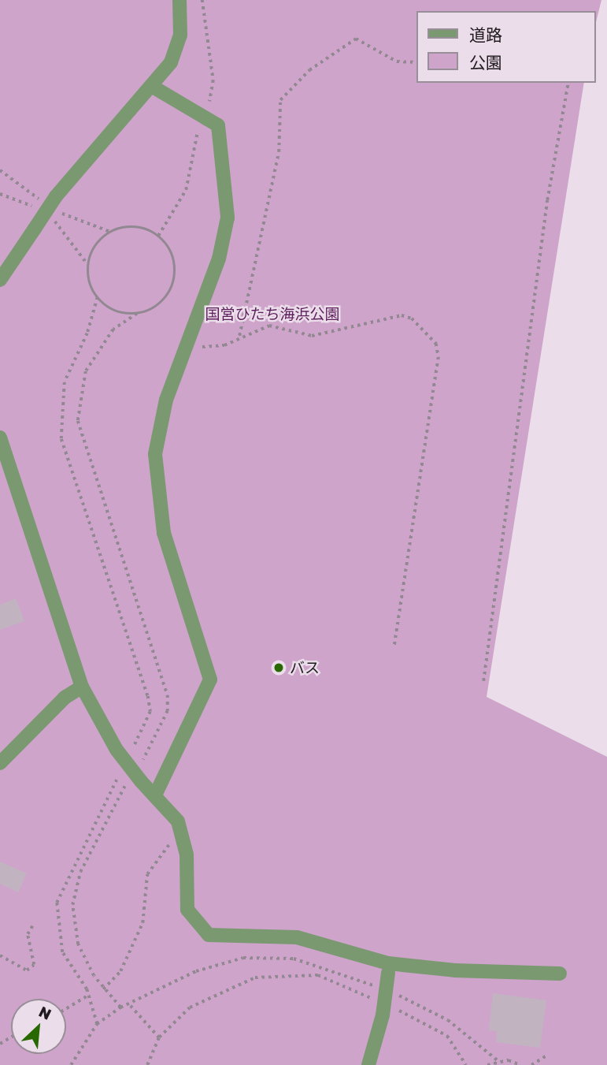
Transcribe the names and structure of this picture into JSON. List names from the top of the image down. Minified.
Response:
{"parks":["国営ひたち海浜公園"],"places":["バス"],"legend":["道路","公園"],"north":"top right"}
